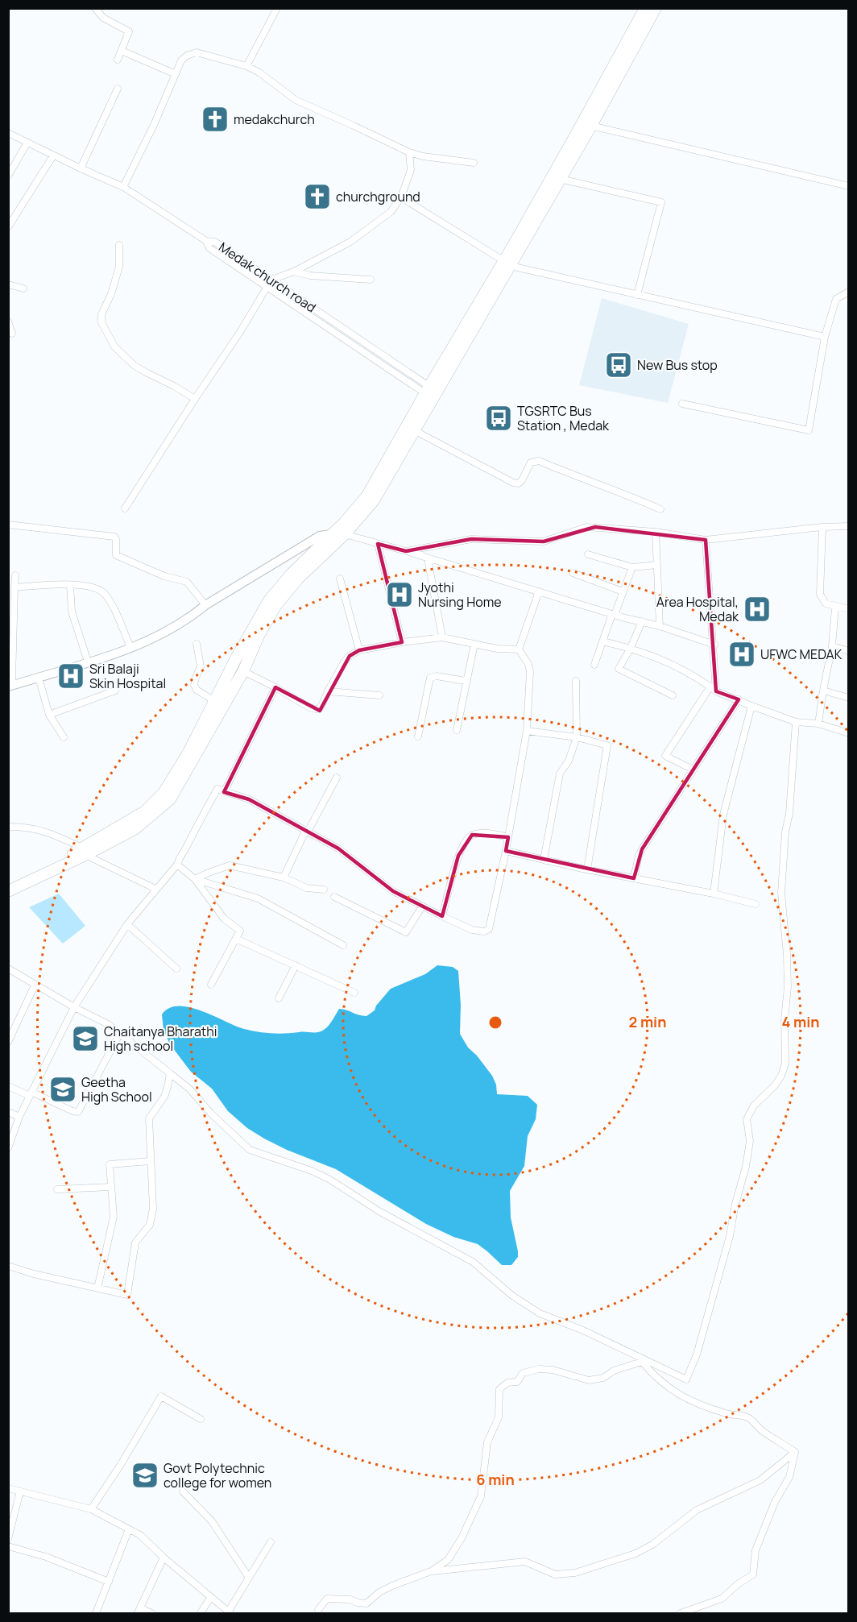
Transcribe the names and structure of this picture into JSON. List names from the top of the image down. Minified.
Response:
{"streets":{"street":["Medak church road"]},"places":{"church":["medakchurch","churchground"],"bus stop":["New Bus stop","TGSRTC Bus Station , Medak"],"hospital":["Jyothi Nursing Home","Area Hospital, Medak","UFWC MEDAK","Sri Balaji Skin Hospital"],"school or university":["Chaitanya Bharathi High school","Geetha High School","Govt Polytechnic college for women"]},"rings":["2 min","4 min","6 min"]}
